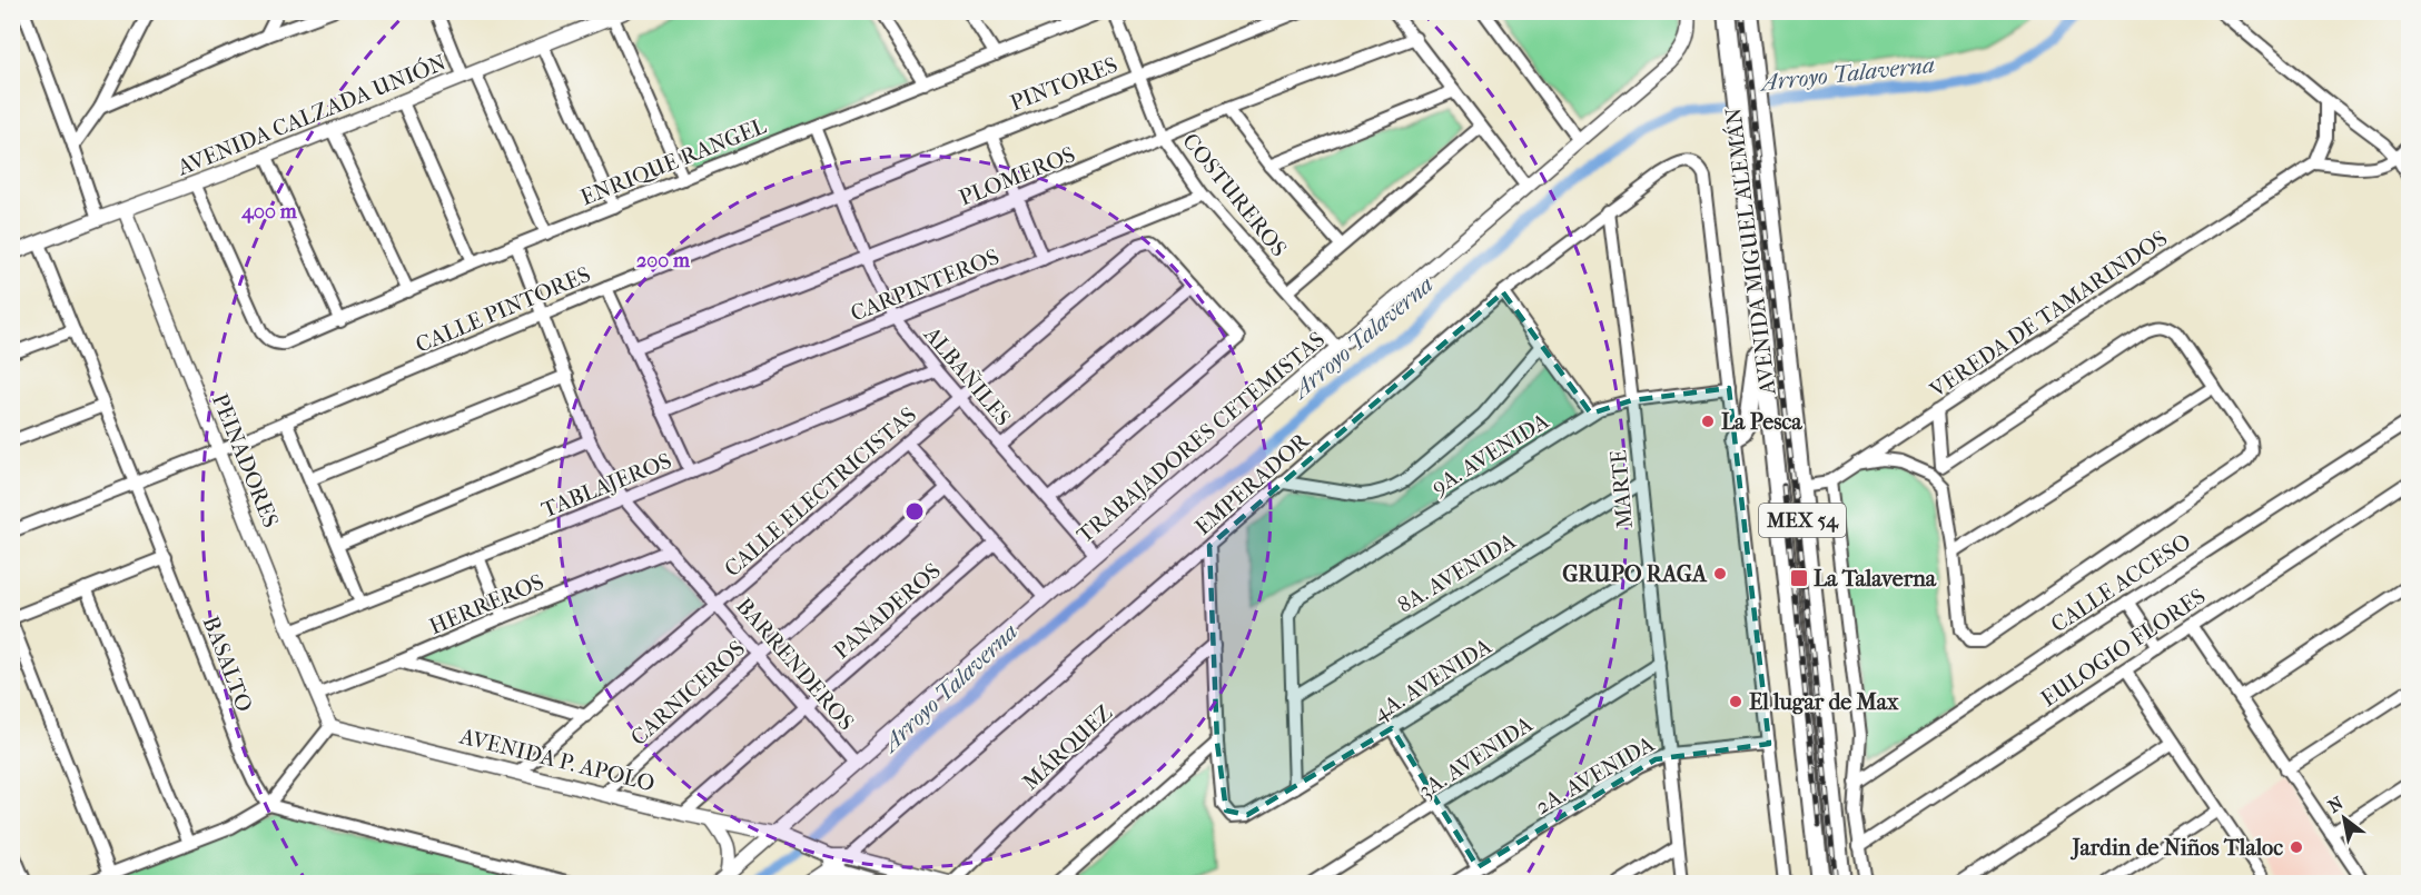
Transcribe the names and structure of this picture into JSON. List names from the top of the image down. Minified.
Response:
{"streets":{"highway":["AVENIDA MIGUEL ALEMÁN","MEX 54"],"street":["PINTORES","AVENIDA CALZADA UNIÓN","ENRIQUE RANGEL","PLOMEROS","COSTUREROS","CARPINTEROS","CALLE PINTORES","VEREDA DE TAMARINDOS","ALBAÑILES","TRABAJADORES CETEMISTAS","9A. AVENIDA","PEINADORES","EMPERADOR","TABLAJEROS","MARTE","CALLE ELECTRICISTAS","8A. AVENIDA","CALLE ACCESO","HERREROS","PANADEROS","EULOGIO FLORES","BASALTO","BARRENDEROS","4A. AVENIDA","CARNICEROS","MÁRQUEZ","3A. AVENIDA","AVENIDA P. APOLO","2A. AVENIDA"]},"crossings":[["PINTORES","COSTUREROS"],["PINTORES","CALLE PINTORES"],["PINTORES","ALBAÑILES"],["AVENIDA CALZADA UNIÓN","ENRIQUE RANGEL"],["AVENIDA CALZADA UNIÓN","PEINADORES"],["AVENIDA CALZADA UNIÓN","BASALTO"],["ENRIQUE RANGEL","ALBAÑILES"],["ENRIQUE RANGEL","BARRENDEROS"],["PLOMEROS","COSTUREROS"],["PLOMEROS","ALBAÑILES"],["COSTUREROS","CARPINTEROS"],["COSTUREROS","TRABAJADORES CETEMISTAS"],["AVENIDA MIGUEL ALEMÁN","VEREDA DE TAMARINDOS"],["AVENIDA MIGUEL ALEMÁN","9A. AVENIDA"],["AVENIDA MIGUEL ALEMÁN","EMPERADOR"],["AVENIDA MIGUEL ALEMÁN","2A. AVENIDA"],["CARPINTEROS","ALBAÑILES"],["CALLE PINTORES","ALBAÑILES"],["CALLE PINTORES","PEINADORES"],["CALLE PINTORES","BASALTO"],["CALLE PINTORES","BARRENDEROS"],["ALBAÑILES","TRABAJADORES CETEMISTAS"],["ALBAÑILES","TABLAJEROS"],["ALBAÑILES","CALLE ELECTRICISTAS"],["TRABAJADORES CETEMISTAS","BARRENDEROS"],["TRABAJADORES CETEMISTAS","AVENIDA P. APOLO"],["9A. AVENIDA","MARTE"],["9A. AVENIDA","8A. AVENIDA"],["PEINADORES","TABLAJEROS"],["PEINADORES","HERREROS"],["PEINADORES","AVENIDA P. APOLO"],["EMPERADOR","MARTE"],["TABLAJEROS","BARRENDEROS"],["MARTE","8A. AVENIDA"],["MARTE","4A. AVENIDA"],["MARTE","3A. AVENIDA"],["MARTE","2A. AVENIDA"],["CALLE ELECTRICISTAS","BARRENDEROS"],["CALLE ELECTRICISTAS","AVENIDA P. APOLO"],["HERREROS","BARRENDEROS"],["PANADEROS","BARRENDEROS"],["PANADEROS","AVENIDA P. APOLO"],["BARRENDEROS","CARNICEROS"],["CARNICEROS","AVENIDA P. APOLO"]],"water":["Arroyo Talaverna"],"places":{"other":["La Pesca","GRUPO RAGA","El lugar de Max","Jardin de Niños Tlaloc"],"transit":["La Talaverna"]},"north":"top left","rings":["400 m","200 m"]}
